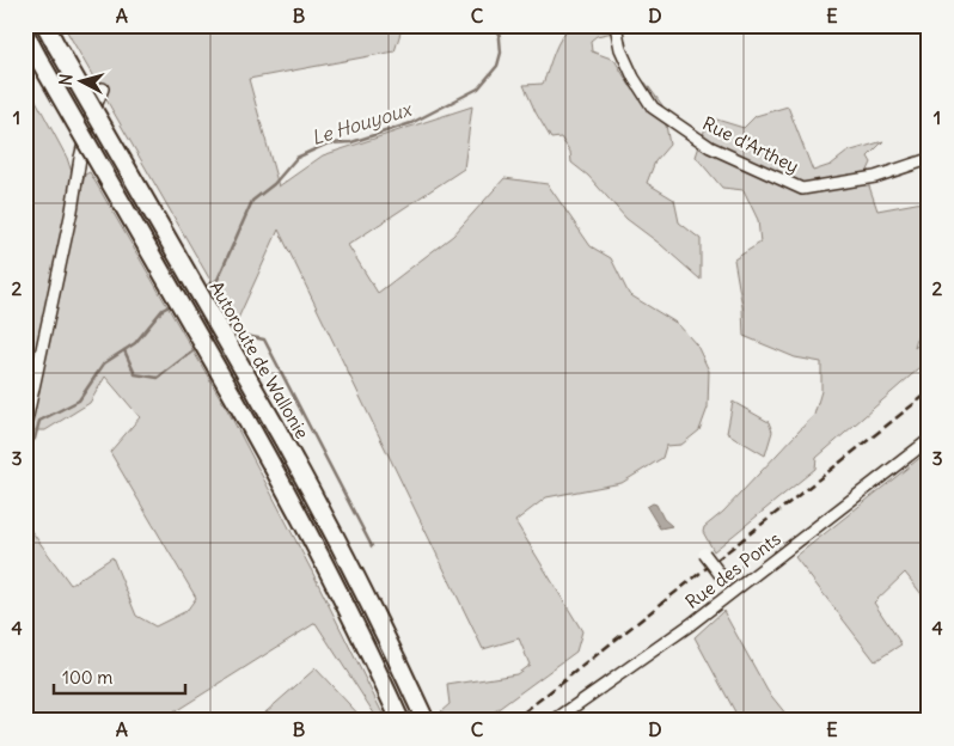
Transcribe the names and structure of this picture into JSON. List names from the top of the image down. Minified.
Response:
{"streets":{"highway":["Autoroute de Wallonie"],"street":["Rue d'Arthey","Rue des Ponts"]},"water":["Le Houyoux"],"scale_bar":"100 m","north":"left","grid":{"columns":["A","B","C","D","E"],"rows":["1","2","3","4"]}}
